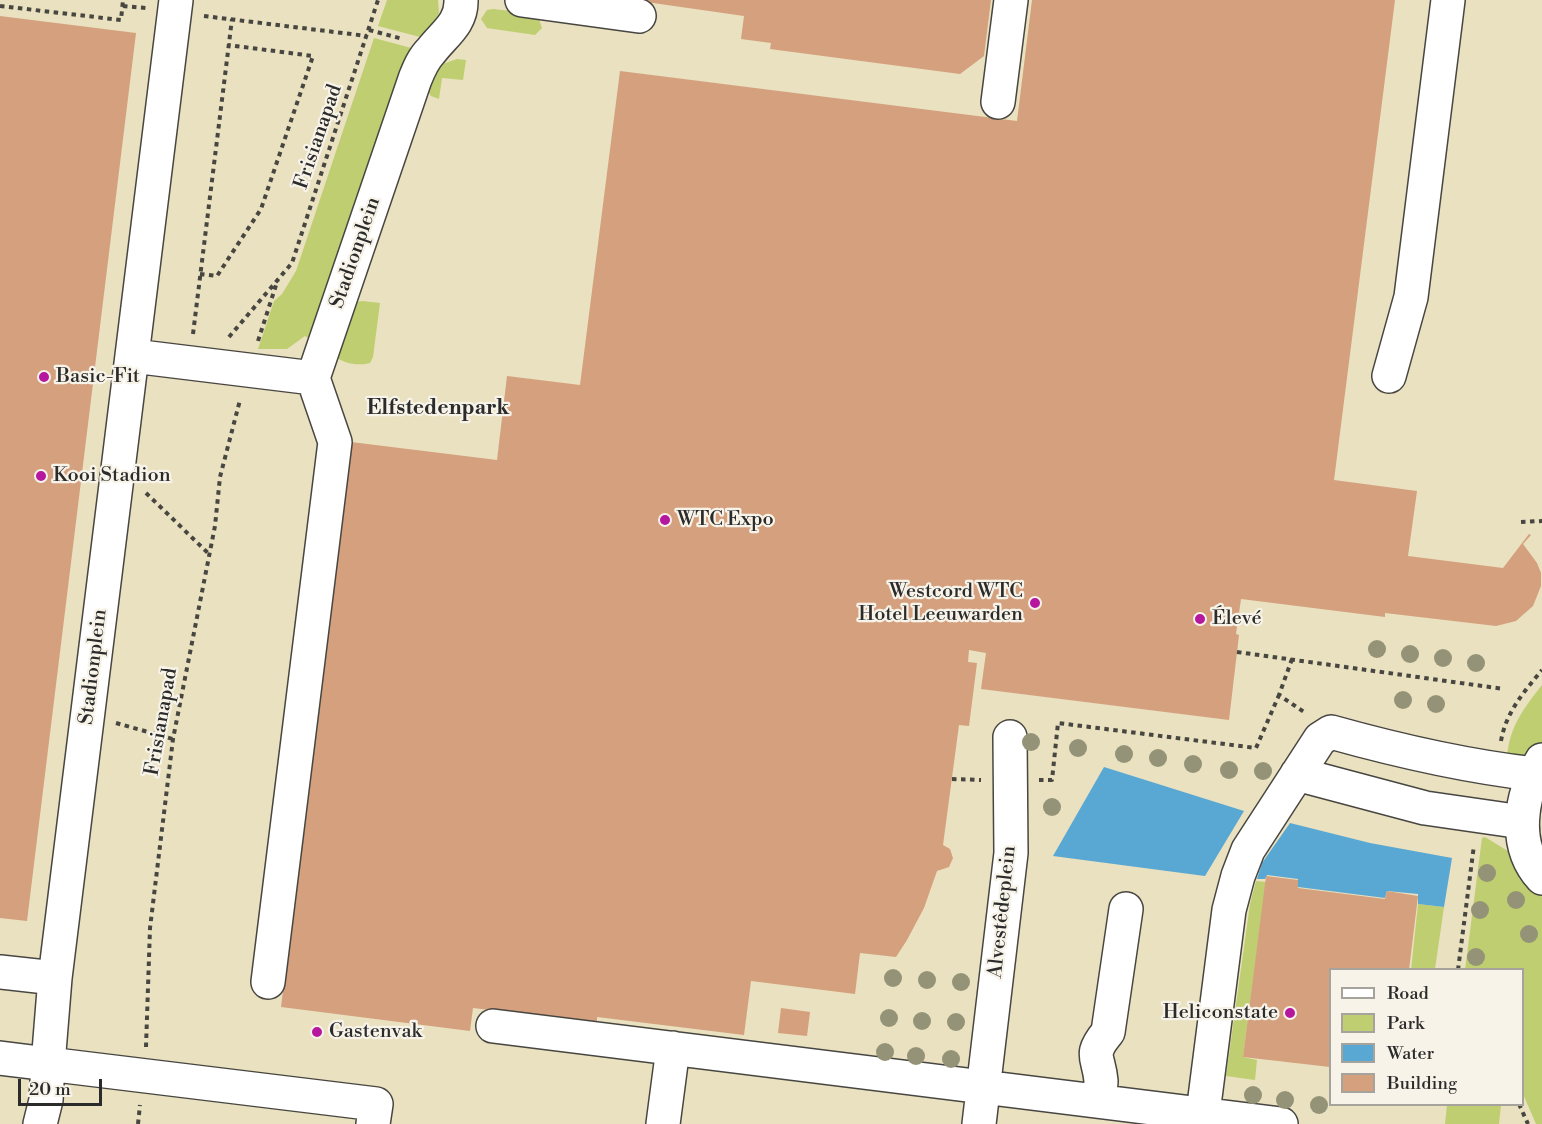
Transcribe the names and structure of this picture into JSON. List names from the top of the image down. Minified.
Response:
{"streets":{"street":["Stadionplein","Alvestêdeplein"],"path":["Frisianapad"]},"districts":["Elfstedenpark"],"places":["Basic-Fit","Kooi Stadion","WTC Expo","Westcord WTC Hotel Leeuwarden","Élevé","Heliconstate","Gastenvak"],"legend":["Road","Park","Water","Building"],"scale_bar":"20 m"}
